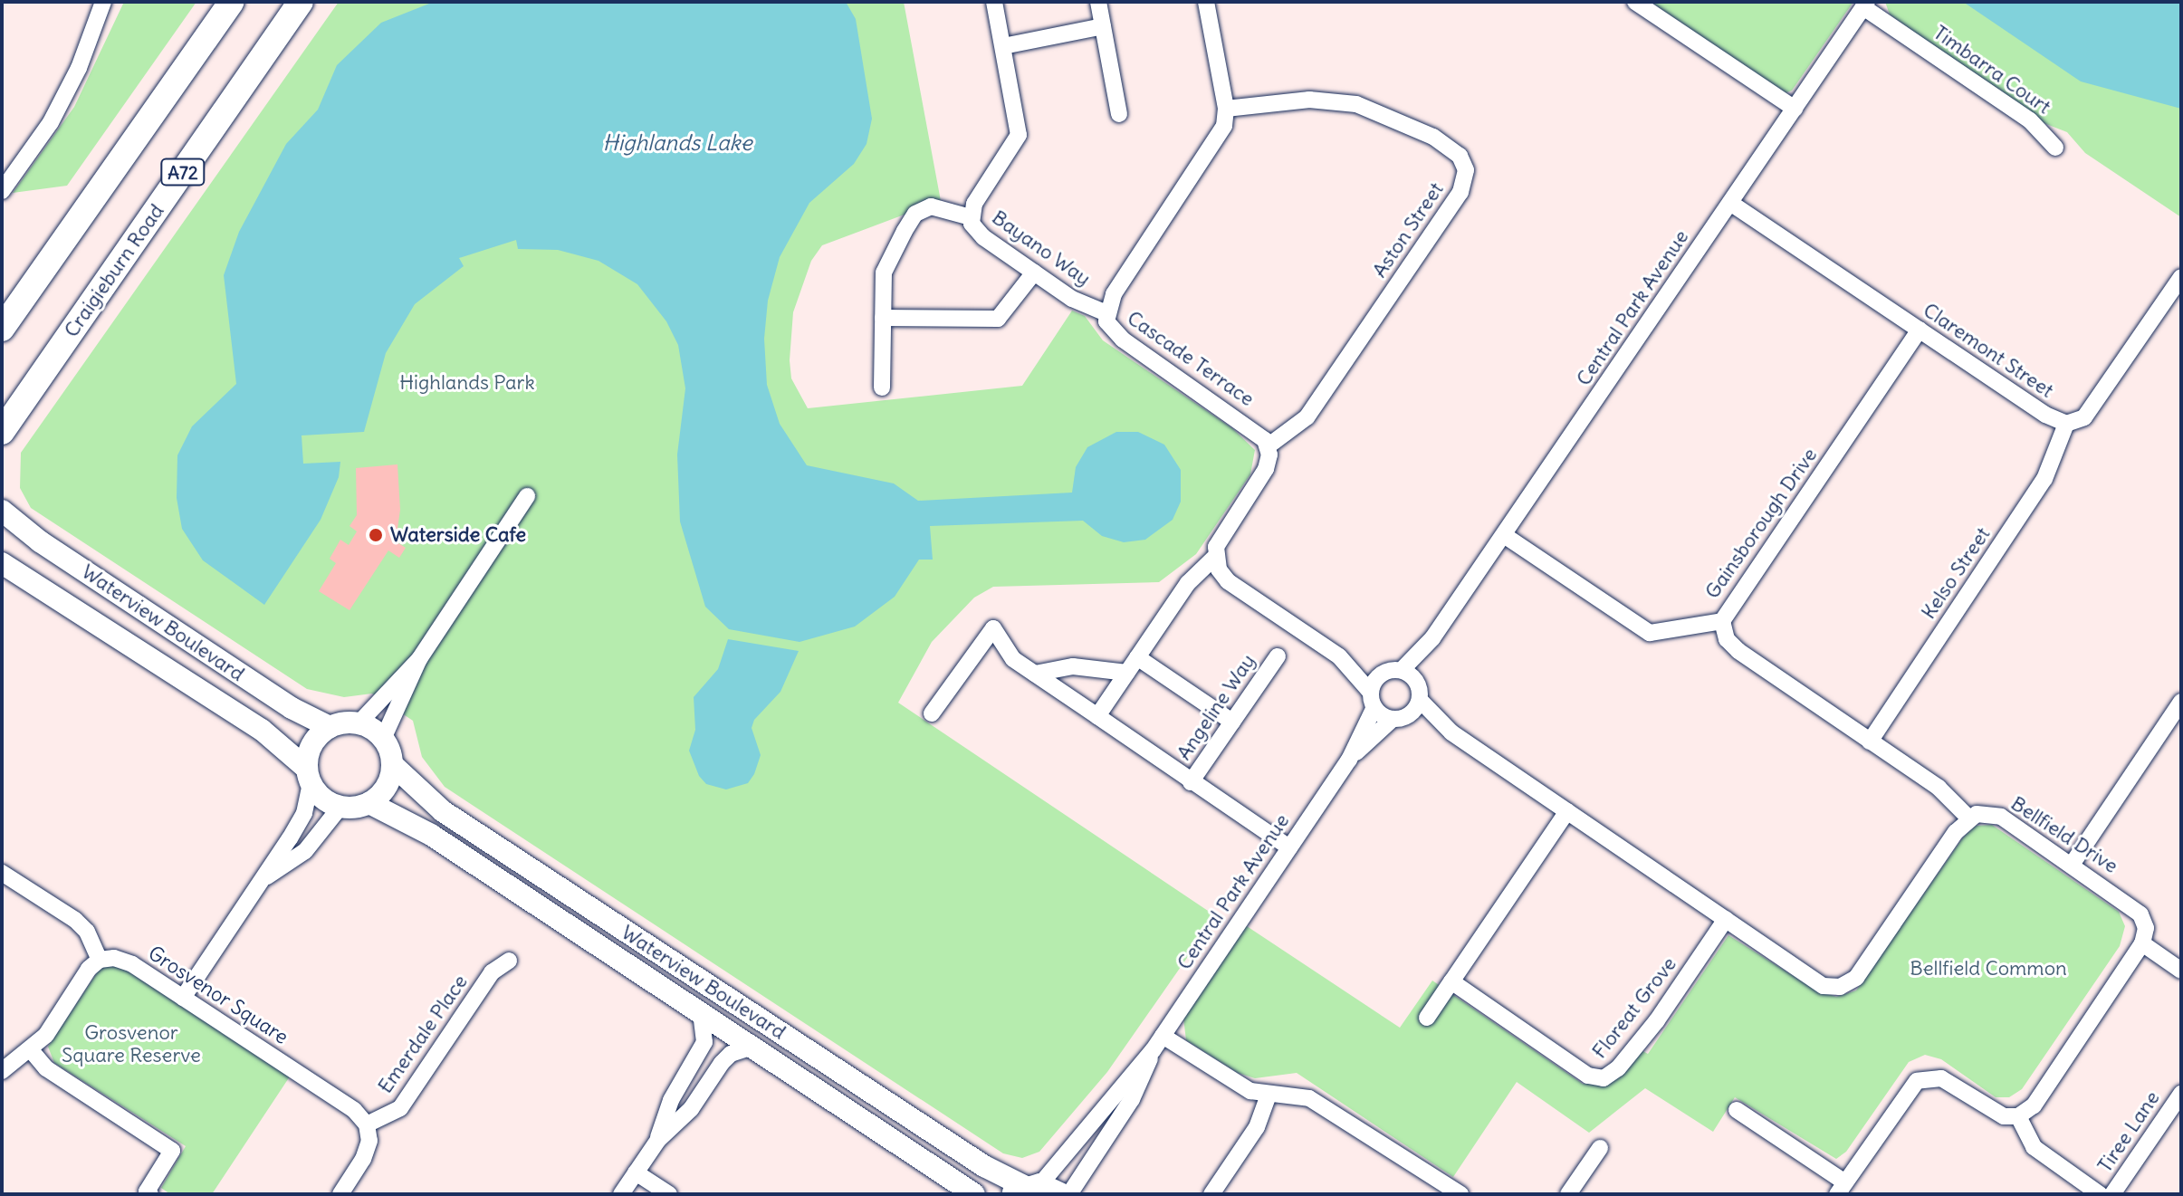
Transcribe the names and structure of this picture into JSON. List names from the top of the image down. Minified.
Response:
{"streets":{"main road":["A72","Craigieburn Road"],"street":["Timbarra Court","Aston Street","Bayano Way","Central Park Avenue","Claremont Street","Cascade Terrace","Gainsborough Drive","Kelso Street","Waterview Boulevard","Angeline Way","Bellfield Drive","Grosvenor Square","Floreat Grove","Emerdale Place","Tiree Lane"]},"crossings":[["Timbarra Court","Central Park Avenue"],["Aston Street","Cascade Terrace"],["Bayano Way","Cascade Terrace"],["Central Park Avenue","Claremont Street"],["Central Park Avenue","Waterview Boulevard"],["Central Park Avenue","Angeline Way"],["Claremont Street","Gainsborough Drive"],["Claremont Street","Kelso Street"],["Gainsborough Drive","Kelso Street"],["Gainsborough Drive","Bellfield Drive"],["Grosvenor Square","Emerdale Place"]],"water":["Highlands Lake"],"parks":["Highlands Park","Bellfield Common","Grosvenor Square Reserve"],"places":["Waterside Cafe"]}
